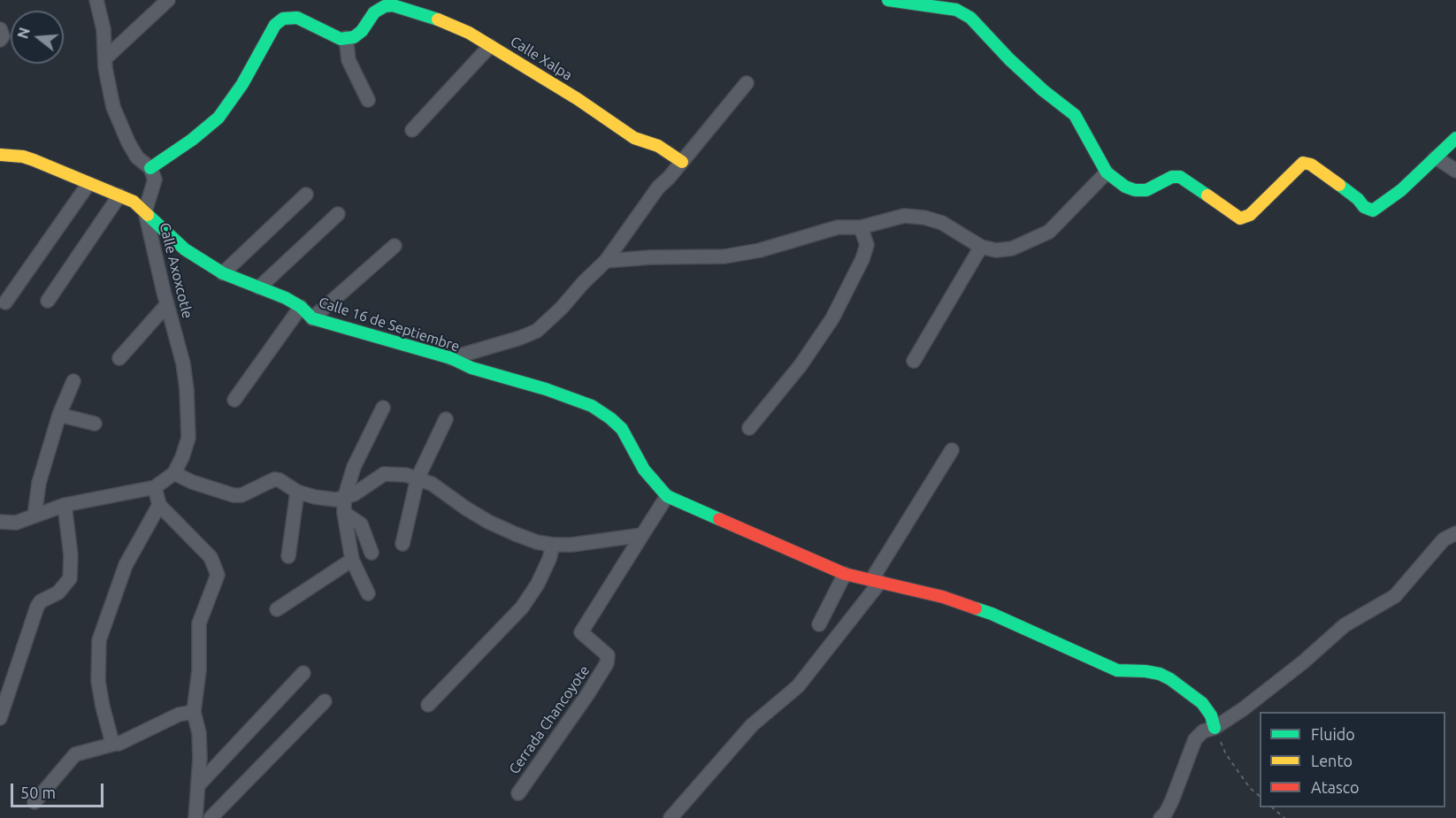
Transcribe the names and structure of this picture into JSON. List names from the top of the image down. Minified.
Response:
{"streets":{"street":["Calle Xalpa","Calle Axoxcotle","Calle 16 de Septiembre","Cerrada Chancoyote"]},"crossings":[["Calle Axoxcotle","Calle 16 de Septiembre"]],"legend":["Fluido","Lento","Atasco"],"scale_bar":"50 m","north":"left"}
